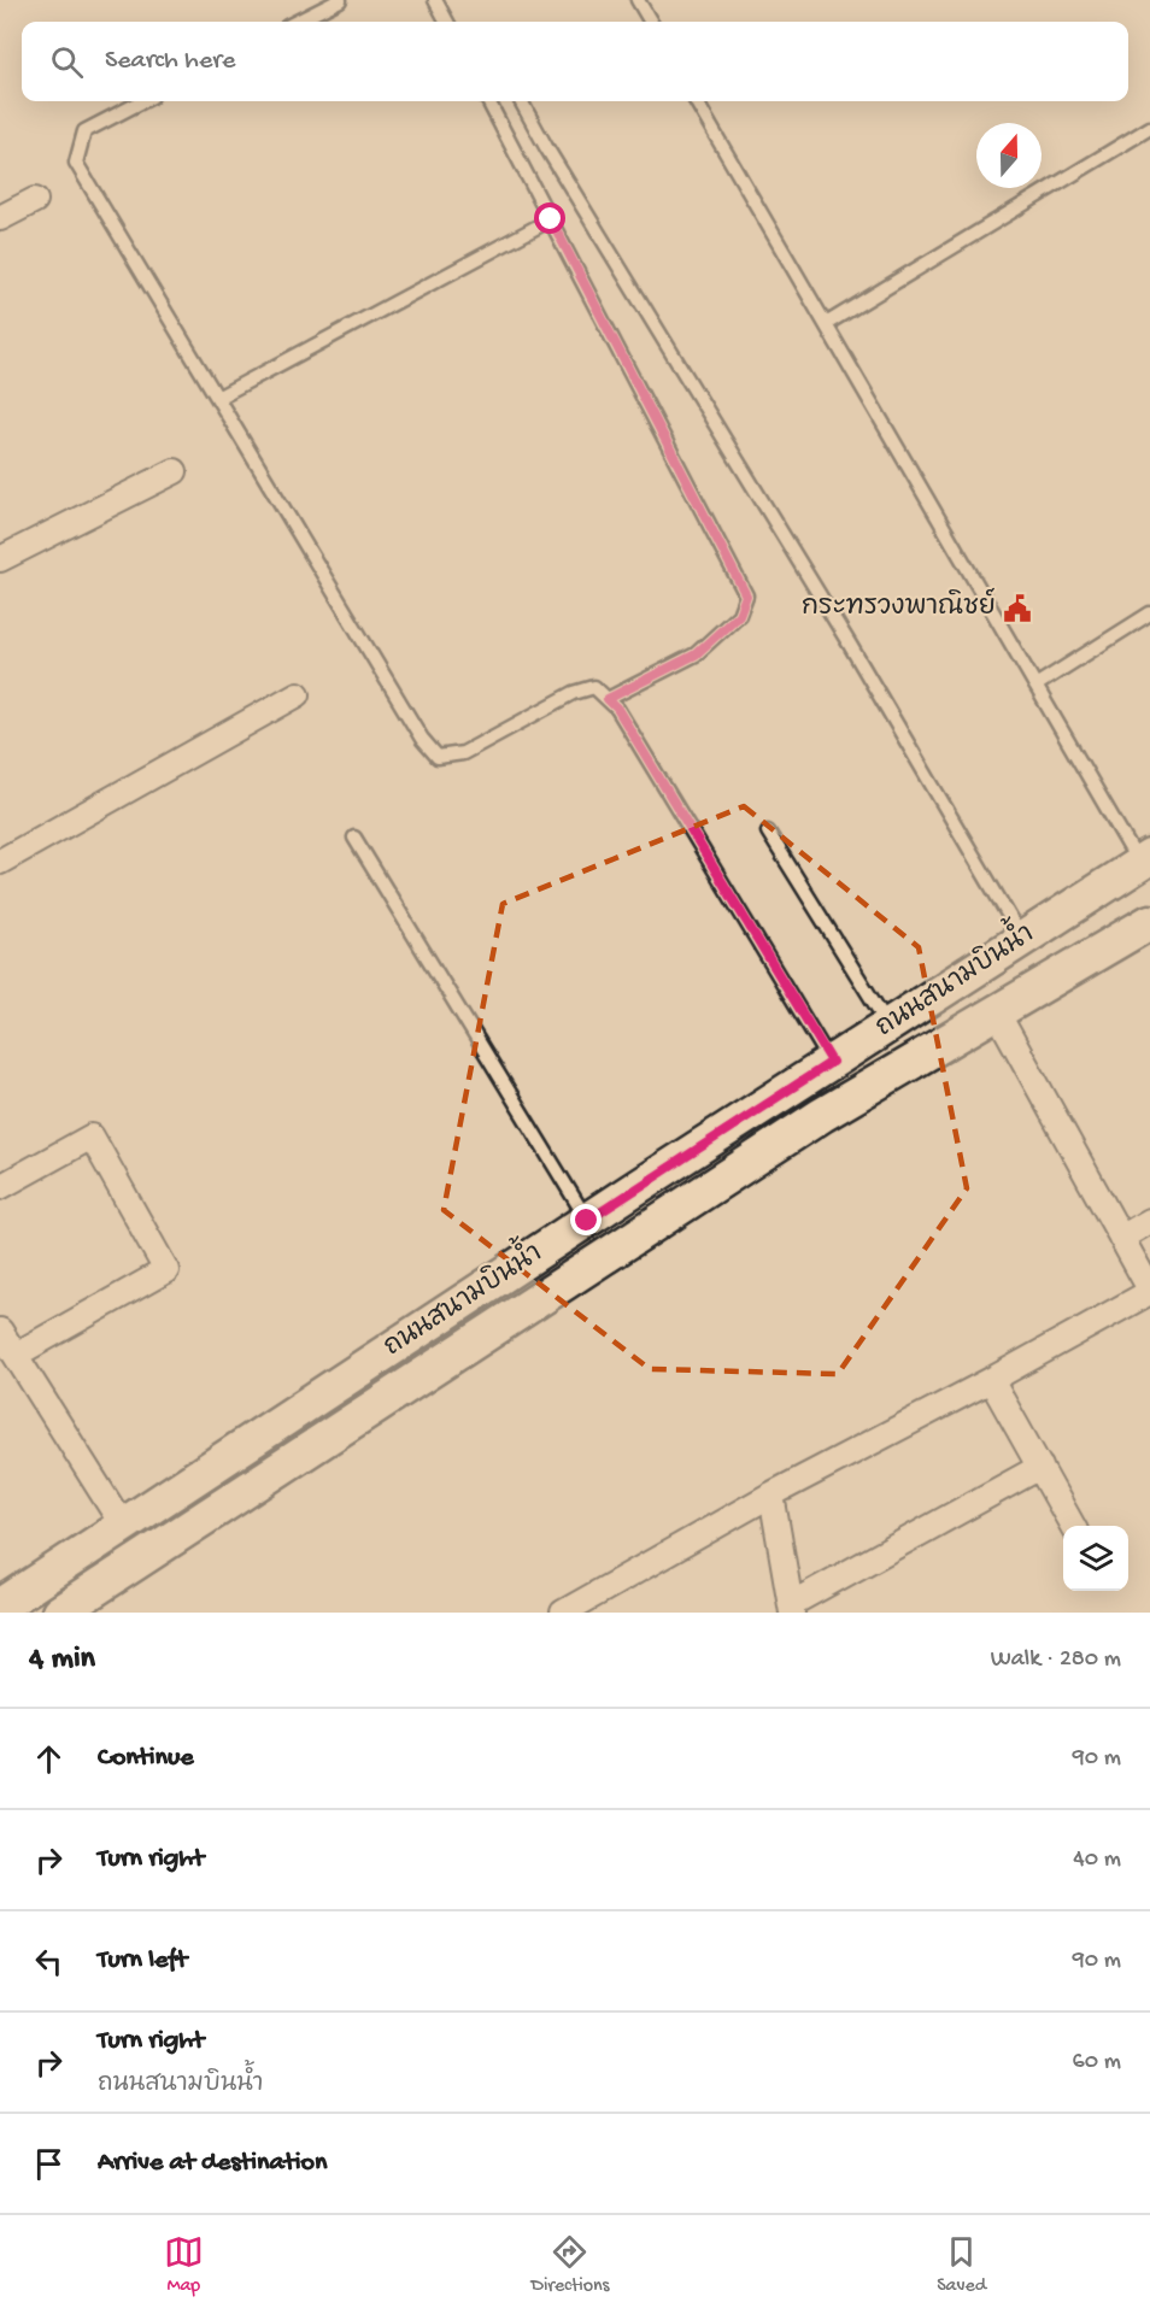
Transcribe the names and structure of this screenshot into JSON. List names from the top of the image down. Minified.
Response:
{"streets":{"main road":["ถนนสนามบินน้ำ"]},"places":{"public building":["กระทรวงพาณิชย์"]},"north":"top","page":{"search":"Search here","heading":["4 min","Walk · 280 m"],"list":[["Continue","90 m"],["Turn right","40 m"],["Turn left","90 m"],["Turn right","ถนนสนามบินน้ำ","60 m"],"Arrive at destination"],"nav":["Map","Directions","Saved"]}}
